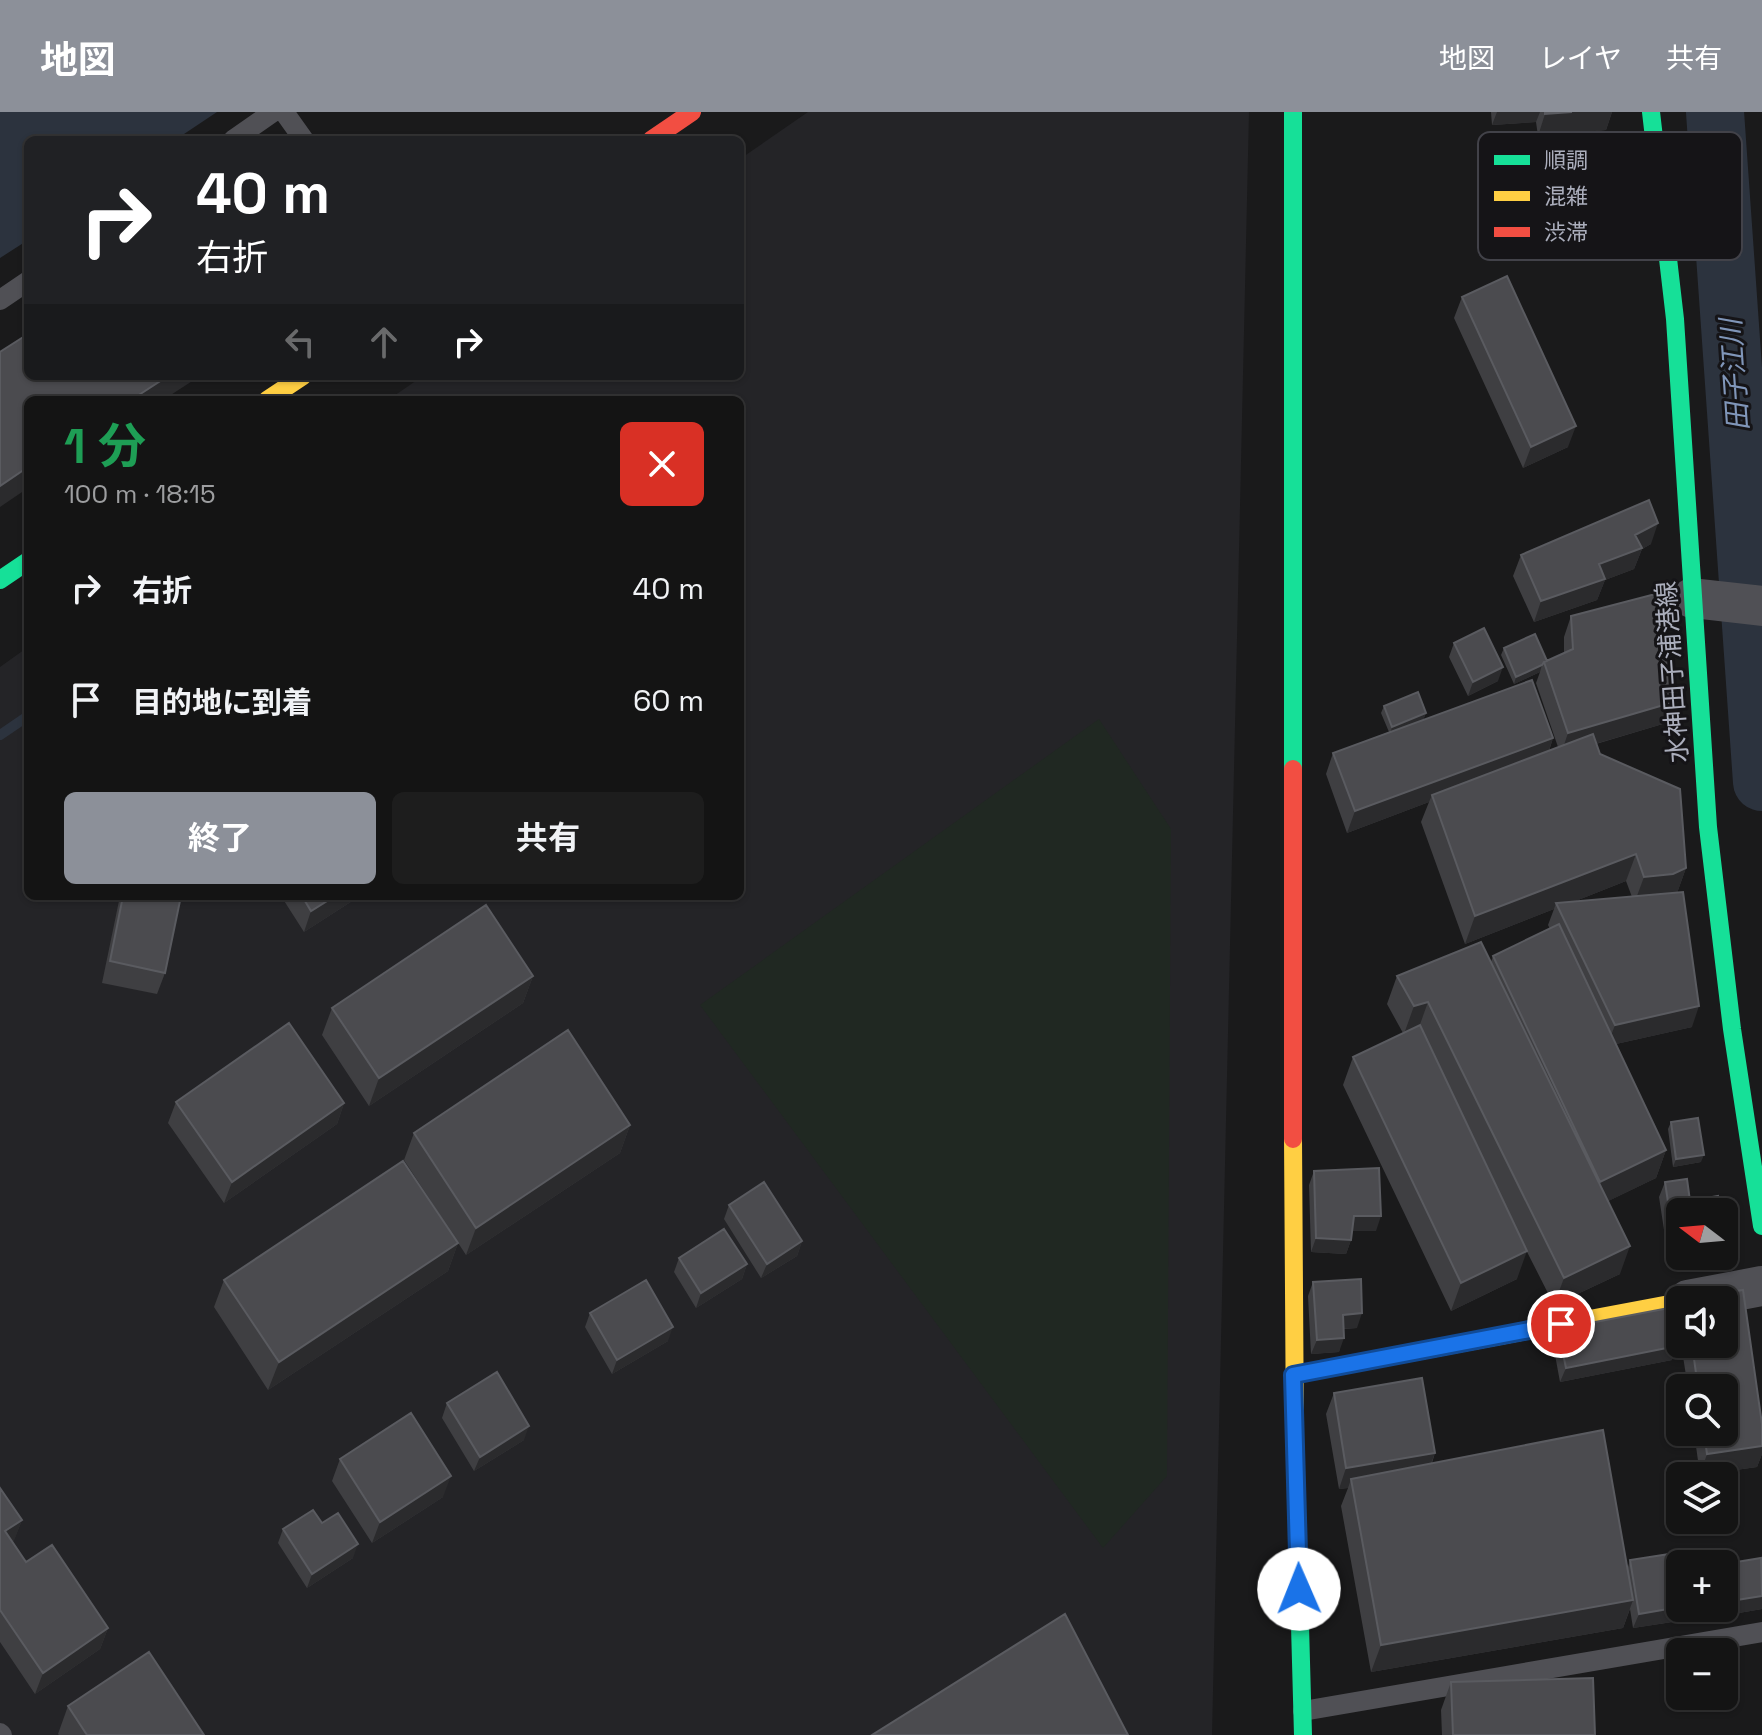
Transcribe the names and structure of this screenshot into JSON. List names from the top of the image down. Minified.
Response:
{"streets":{"street":["水神田子浦港線"]},"water":["田子江川"],"legend":["順調","混雑","渋滞"],"north":"left","page":{"header":"地図","nav":["地図","レイヤ","共有"],"turn":["40 m","右折"],"heading":["1 分","100 m · 18:15"],"list":[{"name":"右折","value":"40 m"},{"name":"目的地に到着","value":"60 m"}],"buttons":["終了","共有"],"map_buttons":["+","−"]}}
